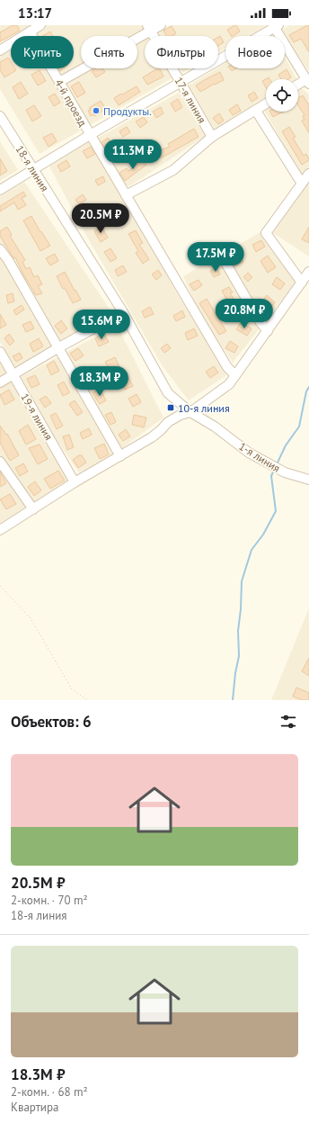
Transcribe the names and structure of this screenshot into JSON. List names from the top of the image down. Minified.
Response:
{"streets":{"street":["17-я линия","4-й проезд","18-я линия","19-я линия","1-я линия"]},"crossings":[["18-я линия","1-я линия"]],"places":{"other":["Продукты."],"transit":["10-я линия"]},"page":{"status":"13:17","chip":["Купить","Снять","Фильтры","Новое"],"price":["11.3M ₽","20.5M ₽","17.5M ₽","20.8M ₽","15.6M ₽","18.3M ₽"],"heading":"Объектов: 6","list":[{"name":"20.5M ₽","note":"2-комн. · 70 m² · 18-я линия"},{"name":"18.3M ₽","note":"2-комн. · 68 m² · Квартира"}]}}
